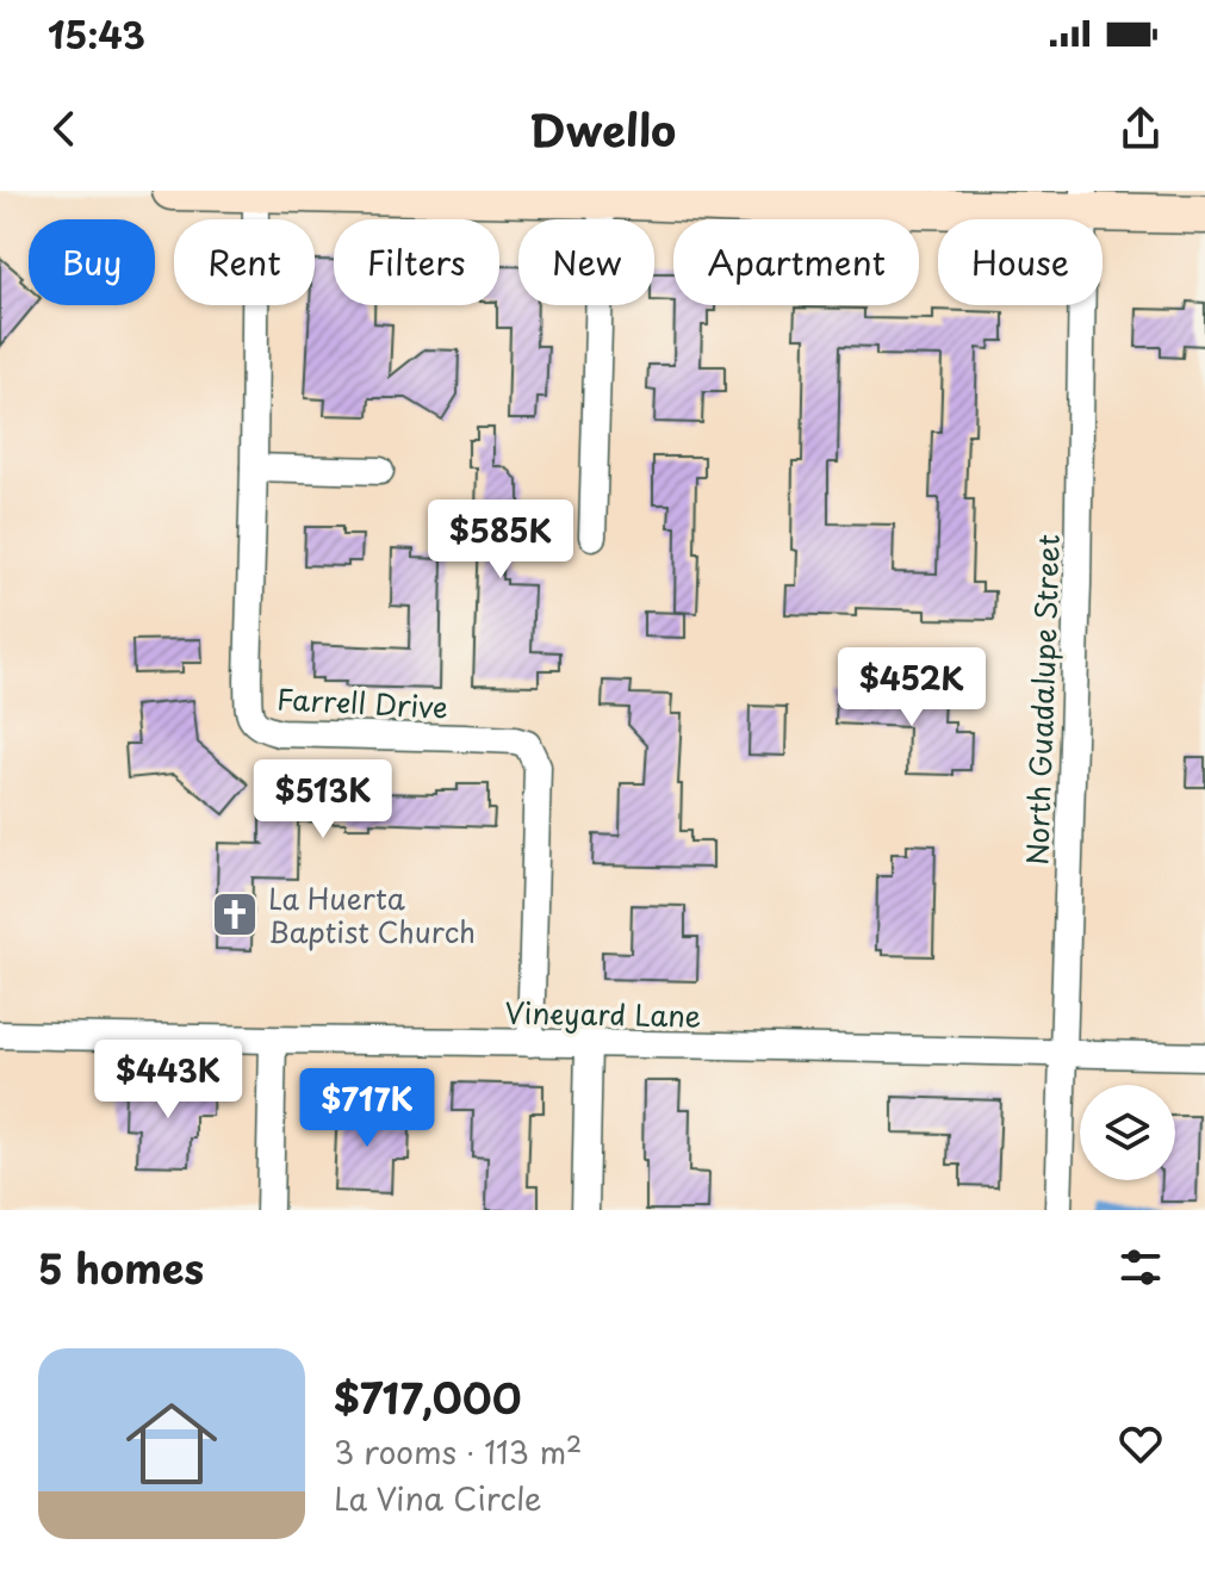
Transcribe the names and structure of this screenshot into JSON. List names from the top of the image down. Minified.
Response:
{"streets":{"street":["North Guadalupe Street","Farrell Drive","Vineyard Lane"]},"crossings":[["North Guadalupe Street","Vineyard Lane"],["Farrell Drive","Vineyard Lane"]],"places":{"church":["La Huerta Baptist Church"]},"page":{"status":"15:43","header":"Dwello","chip":["Buy","Rent","Filters","New","Apartment","House"],"price":["$585K","$452K","$513K","$443K","$717K"],"heading":"5 homes","list":[{"name":"$717,000","note":"3 rooms · 113 m² · La Vina Circle"}]}}
